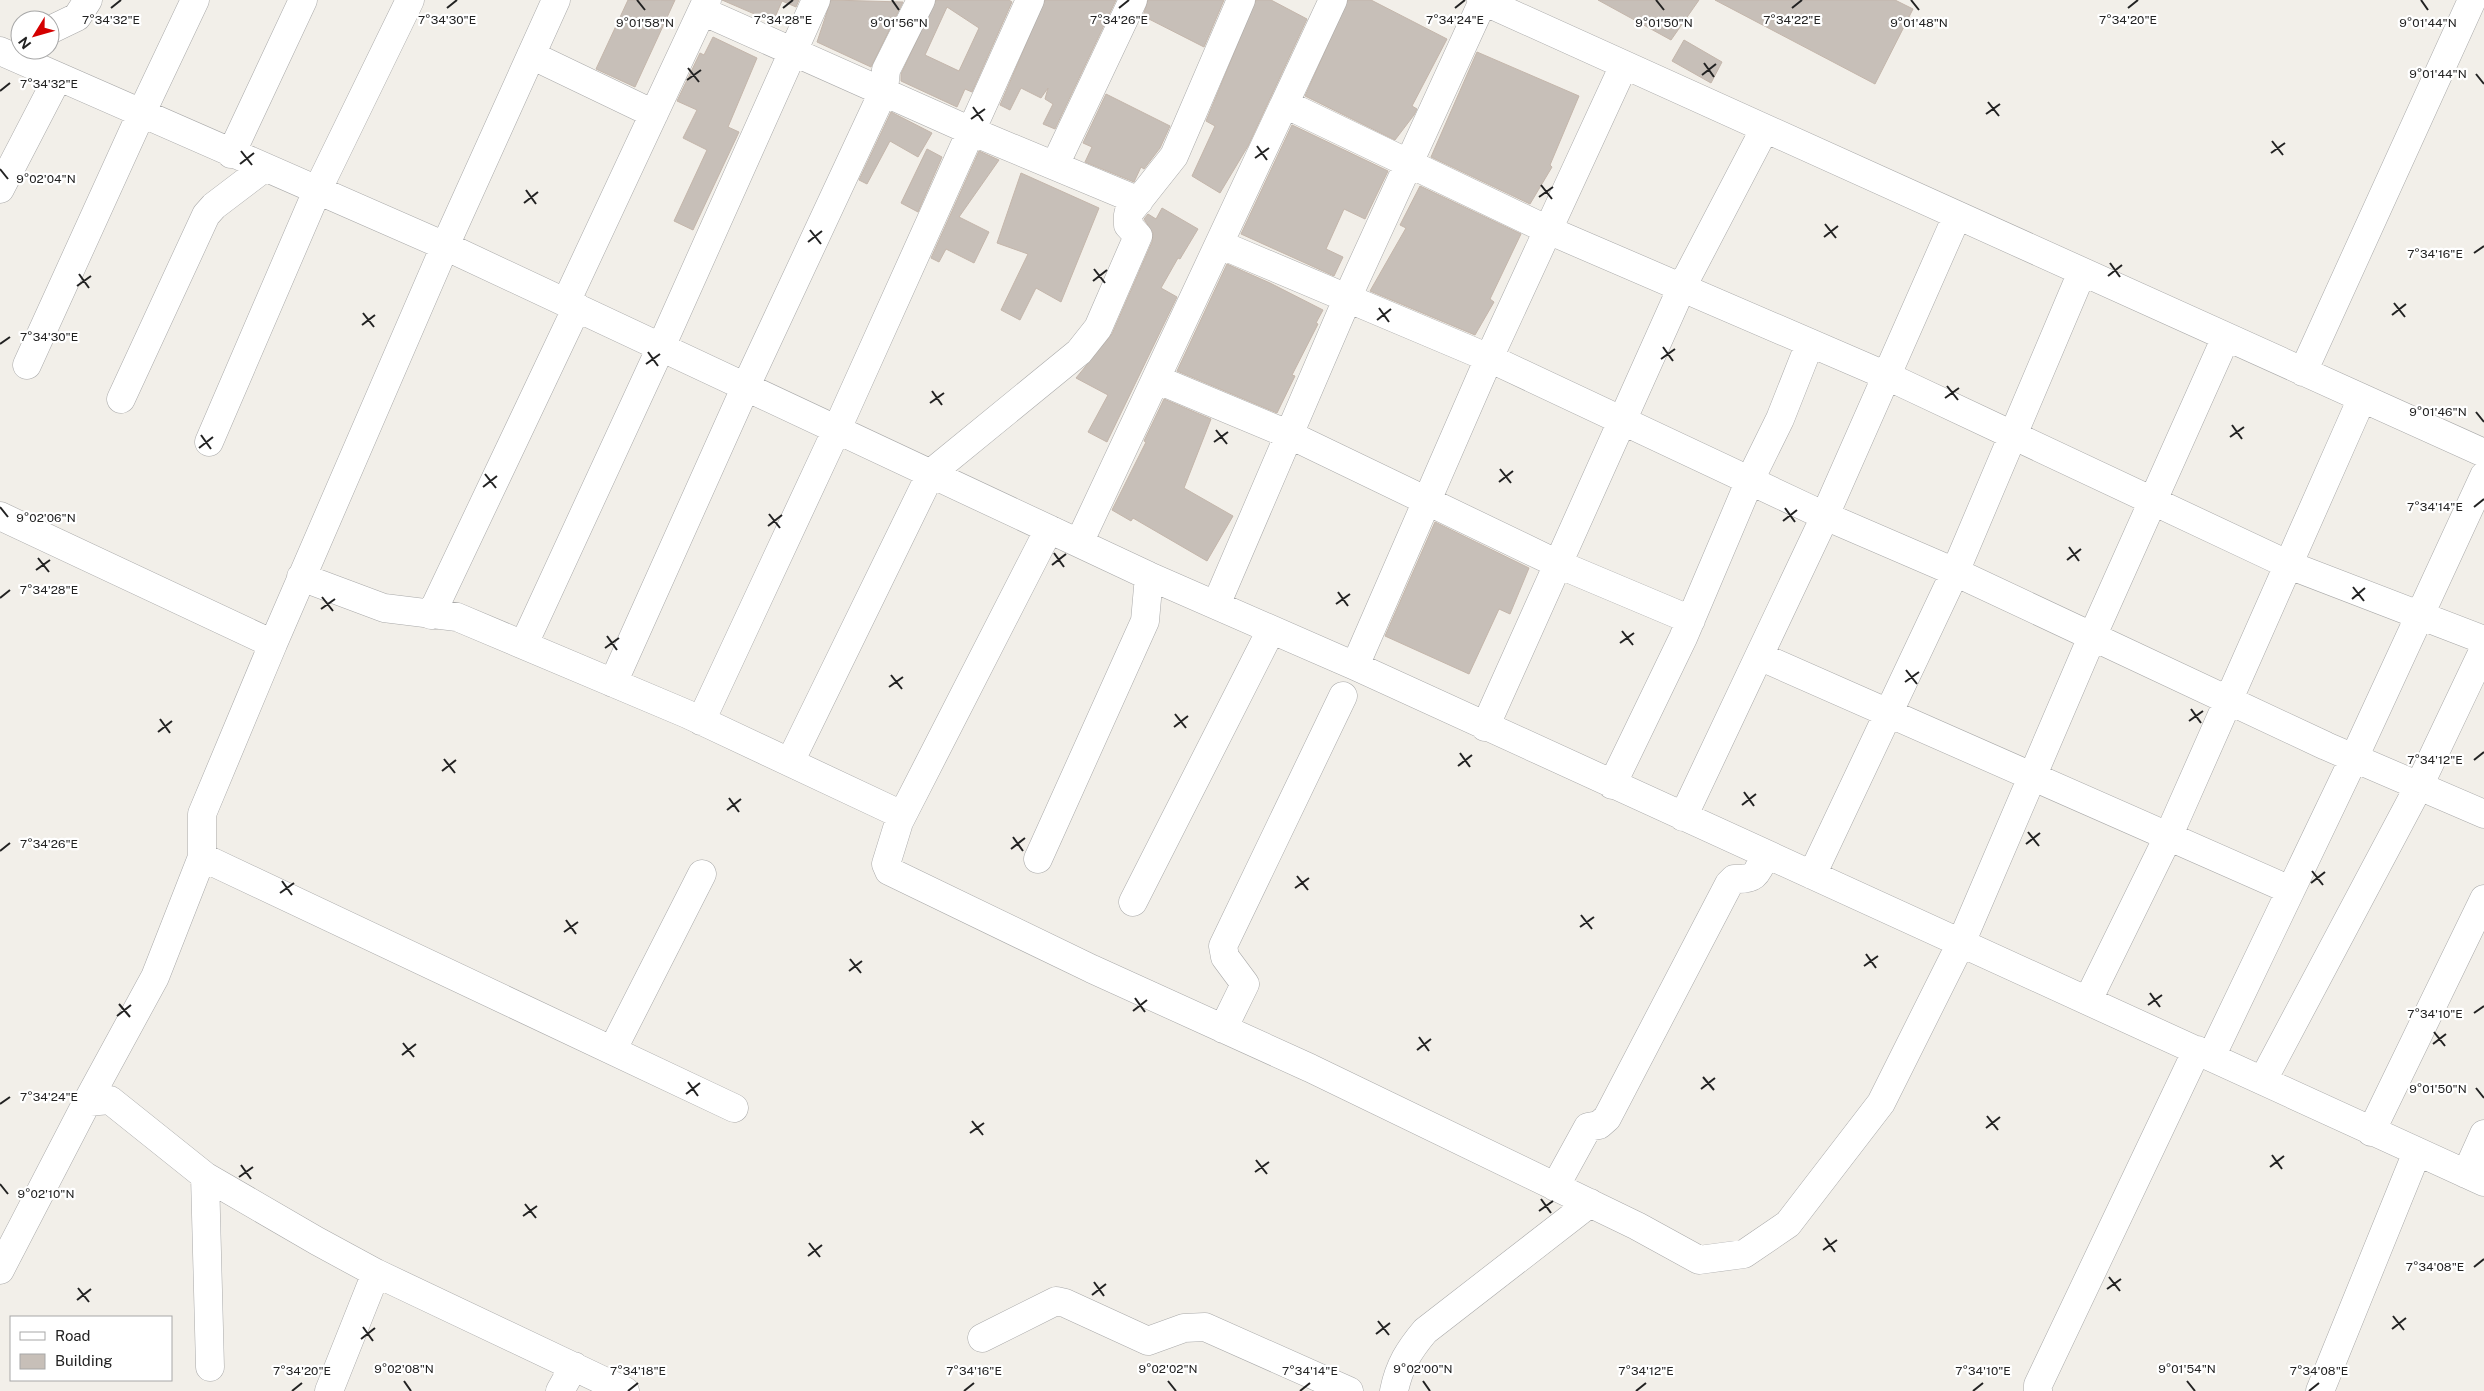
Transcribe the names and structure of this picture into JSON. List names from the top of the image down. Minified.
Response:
{"legend":["Road","Building"],"north":"bottom left","coordinates":["7°34'32\"E","7°34'30\"E","7°34'28\"E","7°34'26\"E","7°34'24\"E","7°34'22\"E","7°34'20\"E","9°01'58\"N","9°01'56\"N","9°01'50\"N","9°01'48\"N","9°01'44\"N","9°02'04\"N","7°34'16\"E","9°01'46\"N","7°34'14\"E","9°02'06\"N","7°34'12\"E","7°34'10\"E","9°02'10\"N","7°34'08\"E","9°02'08\"N","9°02'02\"N","9°02'00\"N","9°01'54\"N","7°34'18\"E"]}
